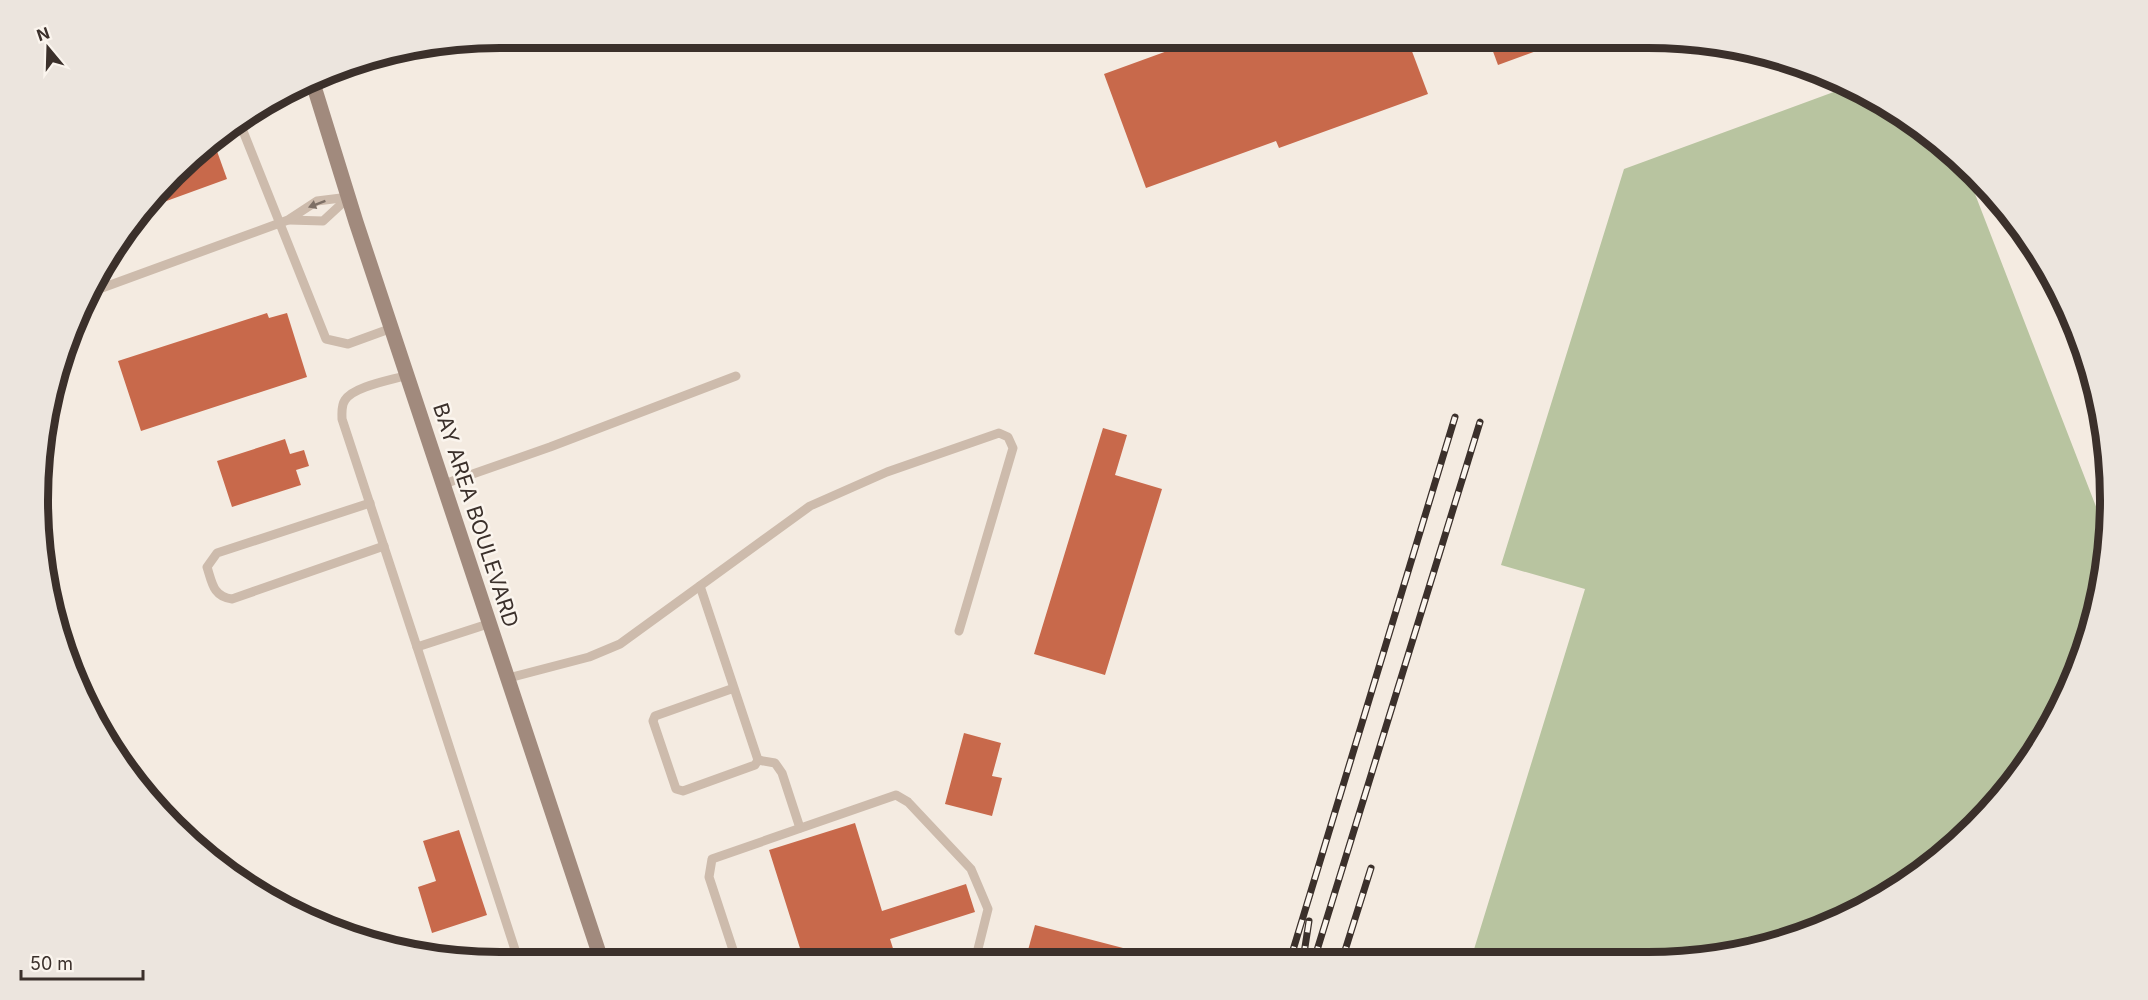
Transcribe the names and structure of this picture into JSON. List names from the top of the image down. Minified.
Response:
{"streets":{"main road":["BAY AREA BOULEVARD"]},"scale_bar":"50 m","north":"top"}
